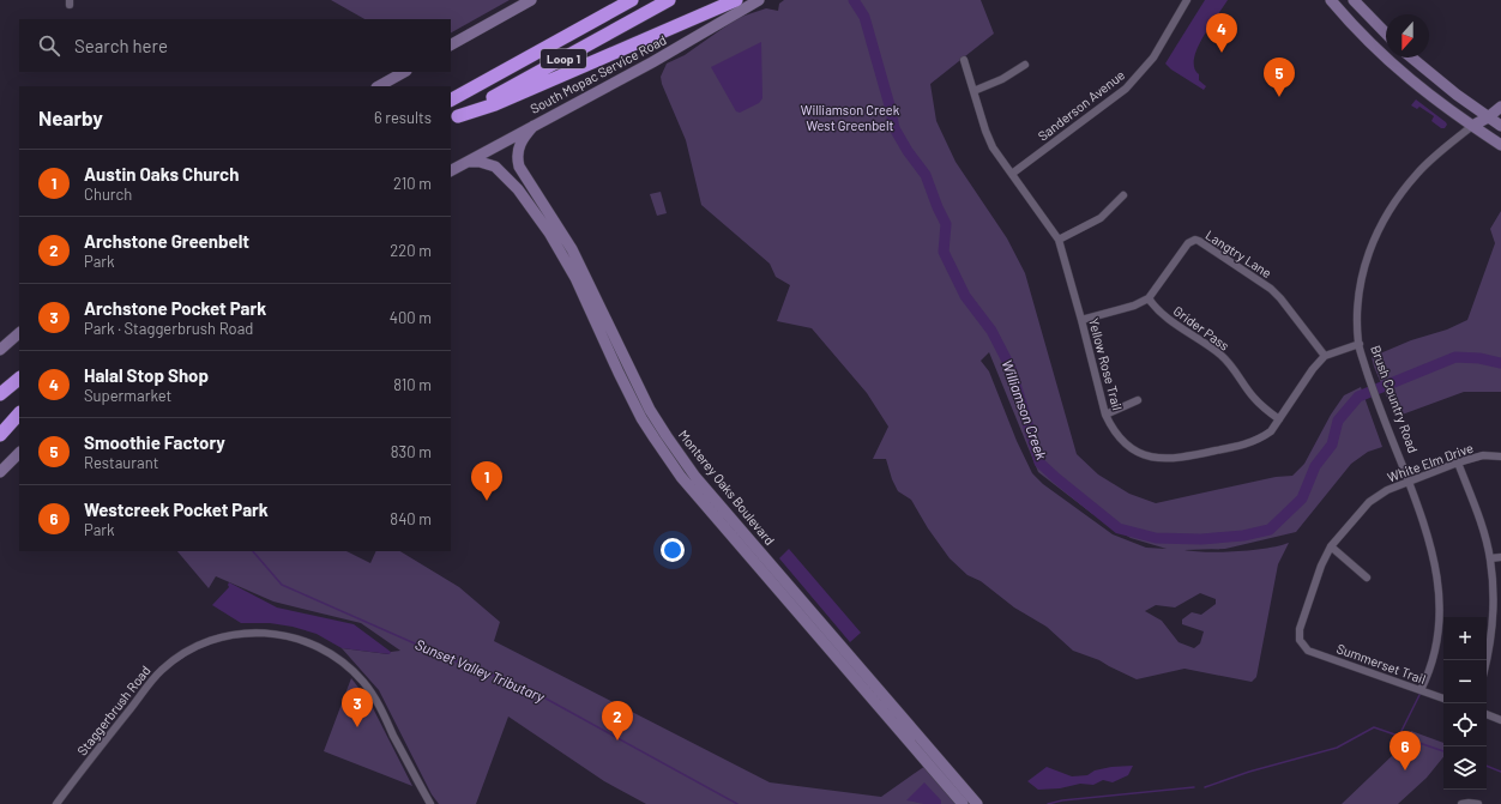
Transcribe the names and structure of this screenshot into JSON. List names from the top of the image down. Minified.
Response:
{"streets":{"highway":["Loop 1"],"street":["South Mopac Service Road","Sanderson Avenue","Langtry Lane","Grider Pass","Yellow Rose Trail","Brush Country Road","White Elm Drive","Monterey Oaks Boulevard","Summerset Trail","Staggerbrush Road"]},"crossings":[["South Mopac Service Road","Monterey Oaks Boulevard"],["Sanderson Avenue","Yellow Rose Trail"],["Langtry Lane","Grider Pass"],["Langtry Lane","Yellow Rose Trail"],["Grider Pass","Yellow Rose Trail"],["Brush Country Road","White Elm Drive"],["Brush Country Road","Summerset Trail"],["White Elm Drive","Summerset Trail"]],"water":["Williamson Creek","Sunset Valley Tributary"],"parks":["Williamson Creek West Greenbelt"],"north":"bottom","page":{"pins":["4","5","1","3","2","6"],"search":"Search here","heading":["Nearby","6 results"],"list":[{"mark":"1","name":"Austin Oaks Church","note":"Church","value":"210 m"},{"mark":"2","name":"Archstone Greenbelt","note":"Park","value":"220 m"},{"mark":"3","name":"Archstone Pocket Park","note":"Park · Staggerbrush Road","value":"400 m"},{"mark":"4","name":"Halal Stop Shop","note":"Supermarket","value":"810 m"},{"mark":"5","name":"Smoothie Factory","note":"Restaurant","value":"830 m"},{"mark":"6","name":"Westcreek Pocket Park","note":"Park","value":"840 m"}],"map_buttons":["+","−"]}}
